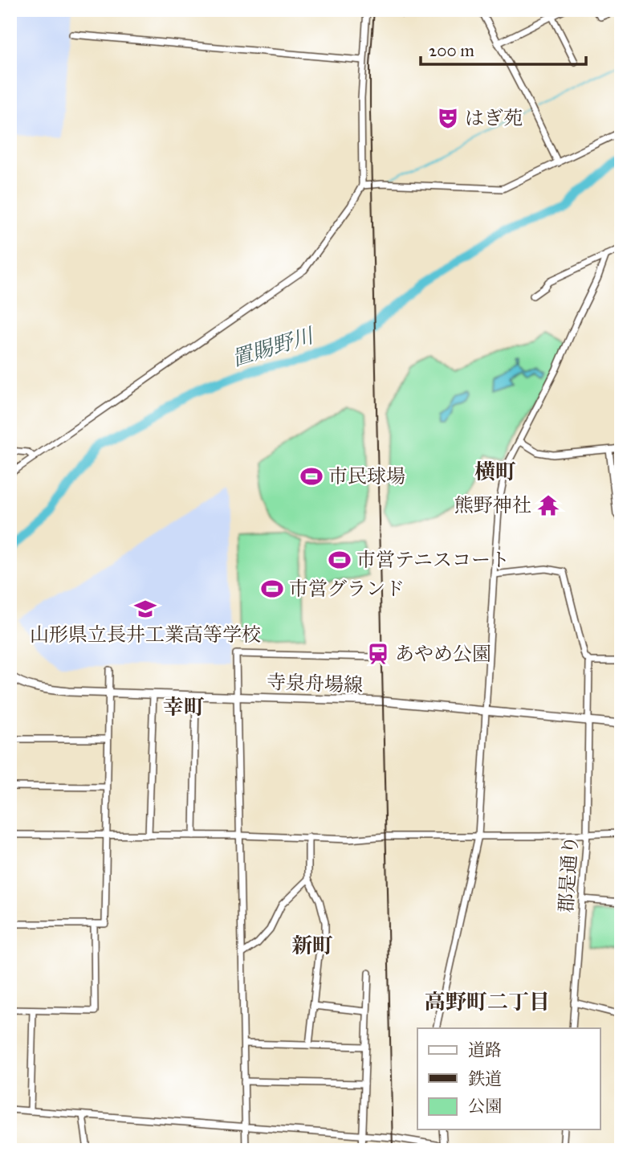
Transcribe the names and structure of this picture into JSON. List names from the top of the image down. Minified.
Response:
{"streets":{"main road":["寺泉舟場線"],"street":["郡是通り"]},"crossings":[["寺泉舟場線","郡是通り"]],"districts":["横町","幸町","新町","高野町二丁目"],"water":["置賜野川"],"places":{"theatre":["はぎ苑"],"sports":["市民球場","市営テニスコート","市営グランド"],"temple":["熊野神社"],"school or university":["山形県立長井工業高等学校"],"station":["あやめ公園"]},"legend":["道路","鉄道","公園"],"scale_bar":"200 m"}
